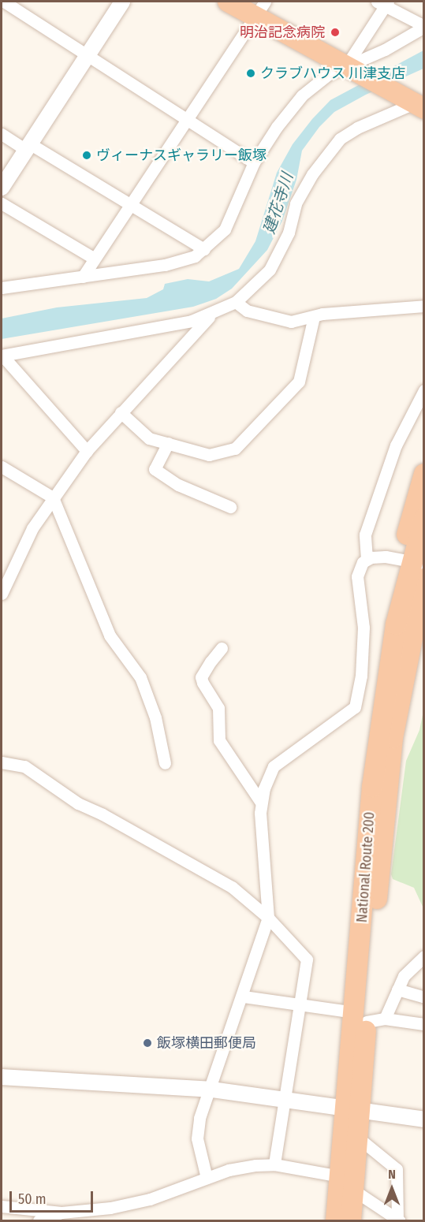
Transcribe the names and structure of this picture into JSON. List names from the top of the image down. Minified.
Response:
{"streets":{"highway":["National Route 200"]},"water":["建花寺川"],"places":["明治記念病院","クラブハウス 川津支店","ヴィーナスギャラリー飯塚","飯塚横田郵便局"],"scale_bar":"50 m","north":"top"}
